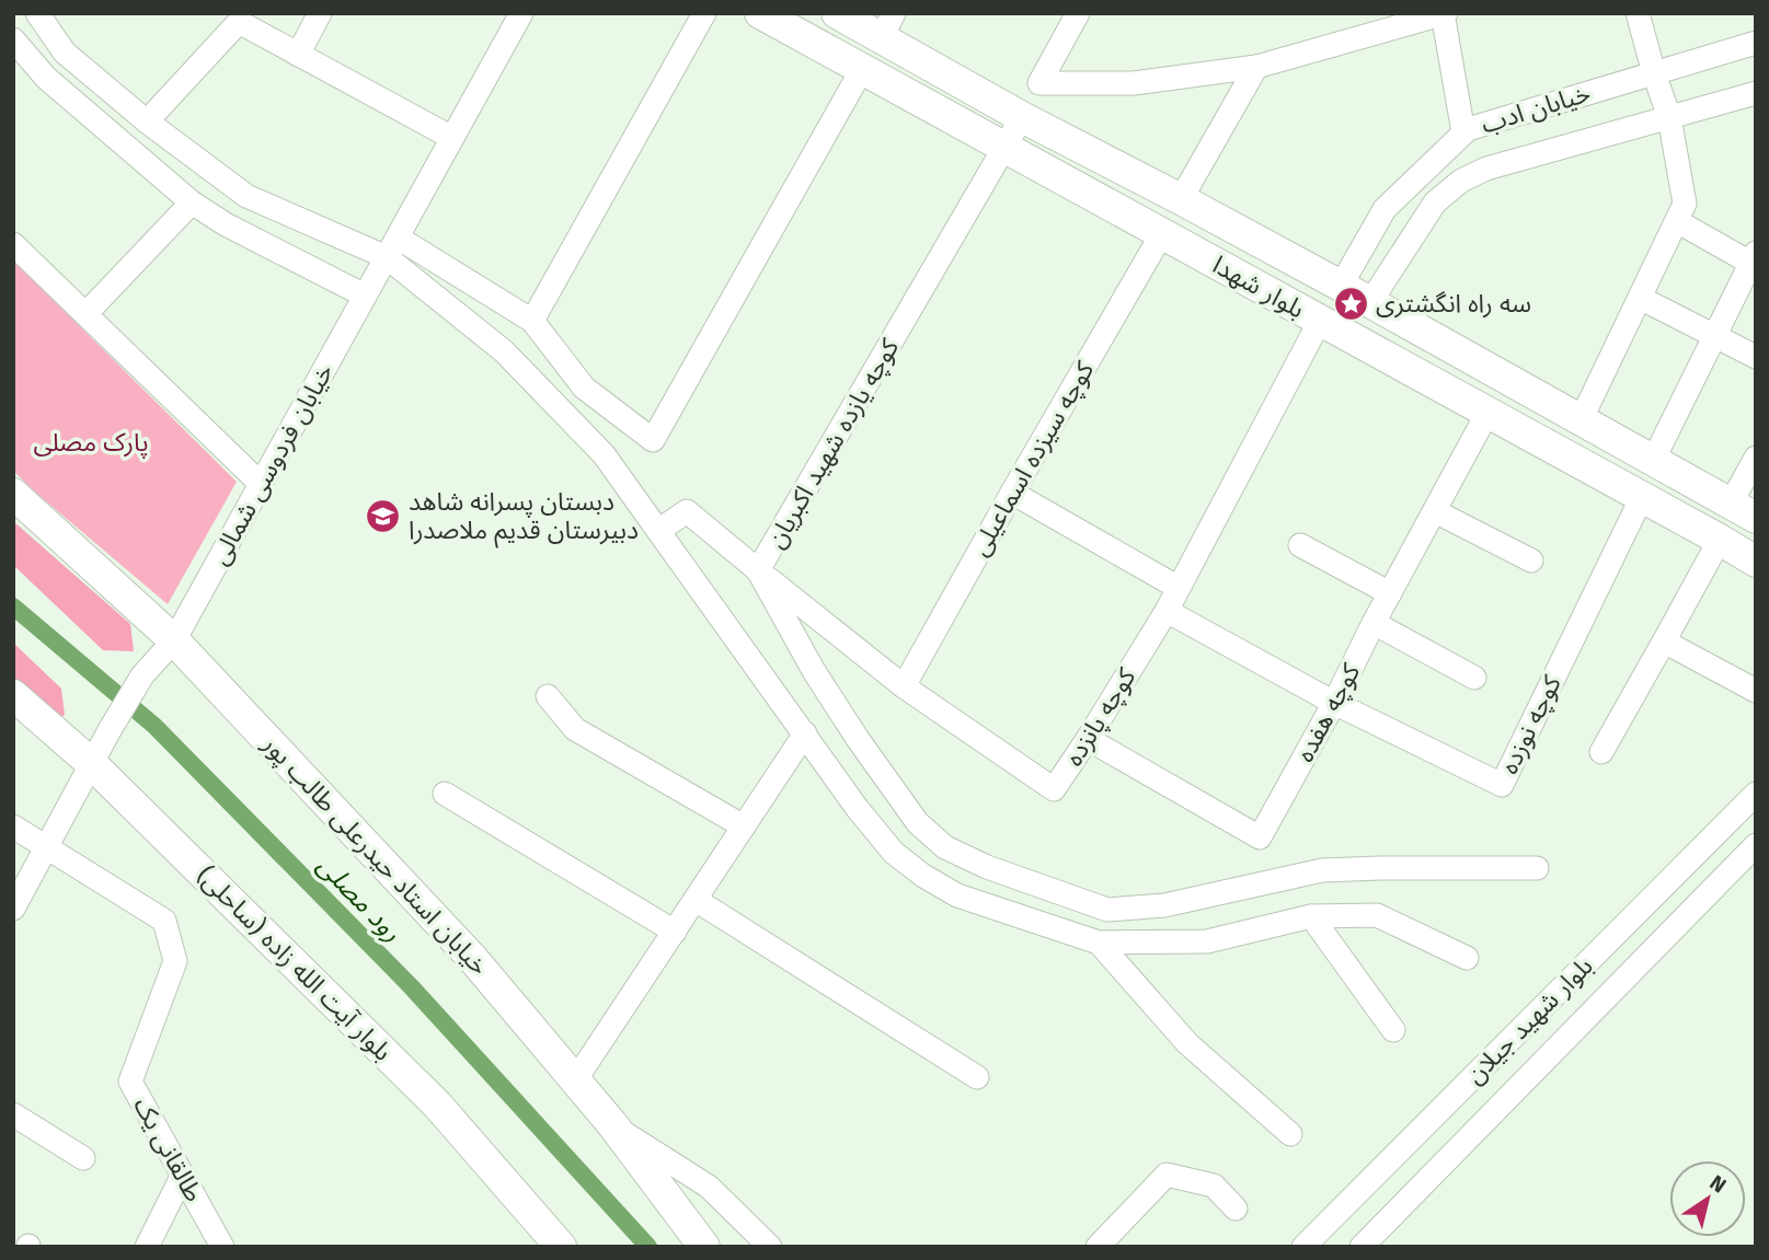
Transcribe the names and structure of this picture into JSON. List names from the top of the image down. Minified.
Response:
{"streets":{"main road":["بلوار شهدا","خیابان استاد حیدرعلی طالب پور","بلوار آیت الله زاده (ساحلی)"],"street":["خیابان ادب","کوچه یازده شهید اکبریان","کوچه سیزده اسماعیلی","خیابان فردوسی شمالی","کوچه هفده","کوچه پانزده","کوچه نوزده","بلوار شهید جیلان","طالقانی یک"]},"crossings":[["خیابان ادب","بلوار شهدا"],["بلوار شهدا","کوچه یازده شهید اکبریان"],["بلوار شهدا","کوچه سیزده اسماعیلی"],["بلوار شهدا","کوچه هفده"],["بلوار شهدا","کوچه پانزده"],["بلوار شهدا","کوچه نوزده"],["کوچه یازده شهید اکبریان","کوچه پانزده"],["کوچه سیزده اسماعیلی","کوچه پانزده"],["خیابان فردوسی شمالی","خیابان استاد حیدرعلی طالب پور"],["خیابان فردوسی شمالی","بلوار آیت الله زاده (ساحلی)"],["خیابان فردوسی شمالی","طالقانی یک"],["کوچه هفده","کوچه پانزده"],["کوچه هفده","کوچه نوزده"]],"water":["رود مصلی"],"parks":["پارک مصلی"],"places":{"place":["سه راه انگشتری"],"school or university":["دبستان پسرانه شاهد دبیرستان قدیم ملاصدرا"]},"north":"top right"}
